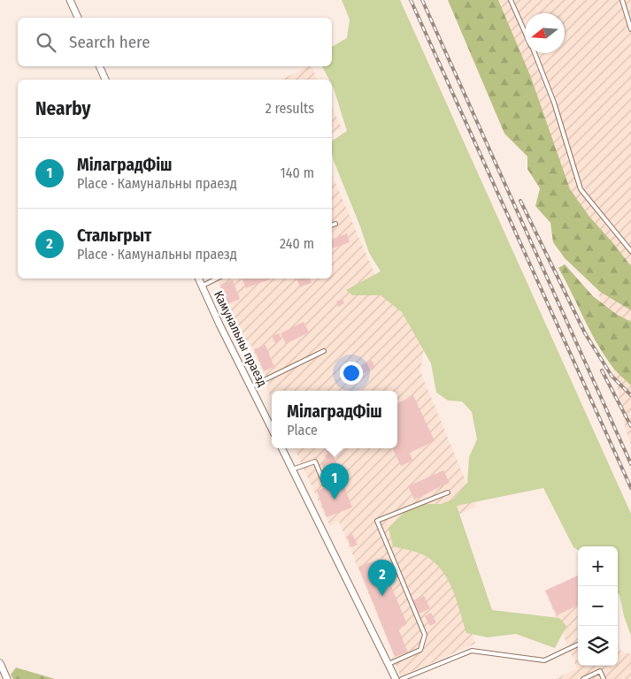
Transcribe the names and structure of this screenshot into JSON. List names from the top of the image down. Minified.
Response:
{"streets":{"street":["Камунальны праезд"]},"north":"left","page":{"search":"Search here","heading":["Nearby","2 results"],"list":[{"mark":"1","name":"МілаградФіш","note":"Place · Камунальны праезд","value":"140 m"},{"mark":"2","name":"Стальгрыт","note":"Place · Камунальны праезд","value":"240 m"}],"popup":["МілаградФіш","Place"],"pins":["1","2"],"map_buttons":["+","−"]}}
